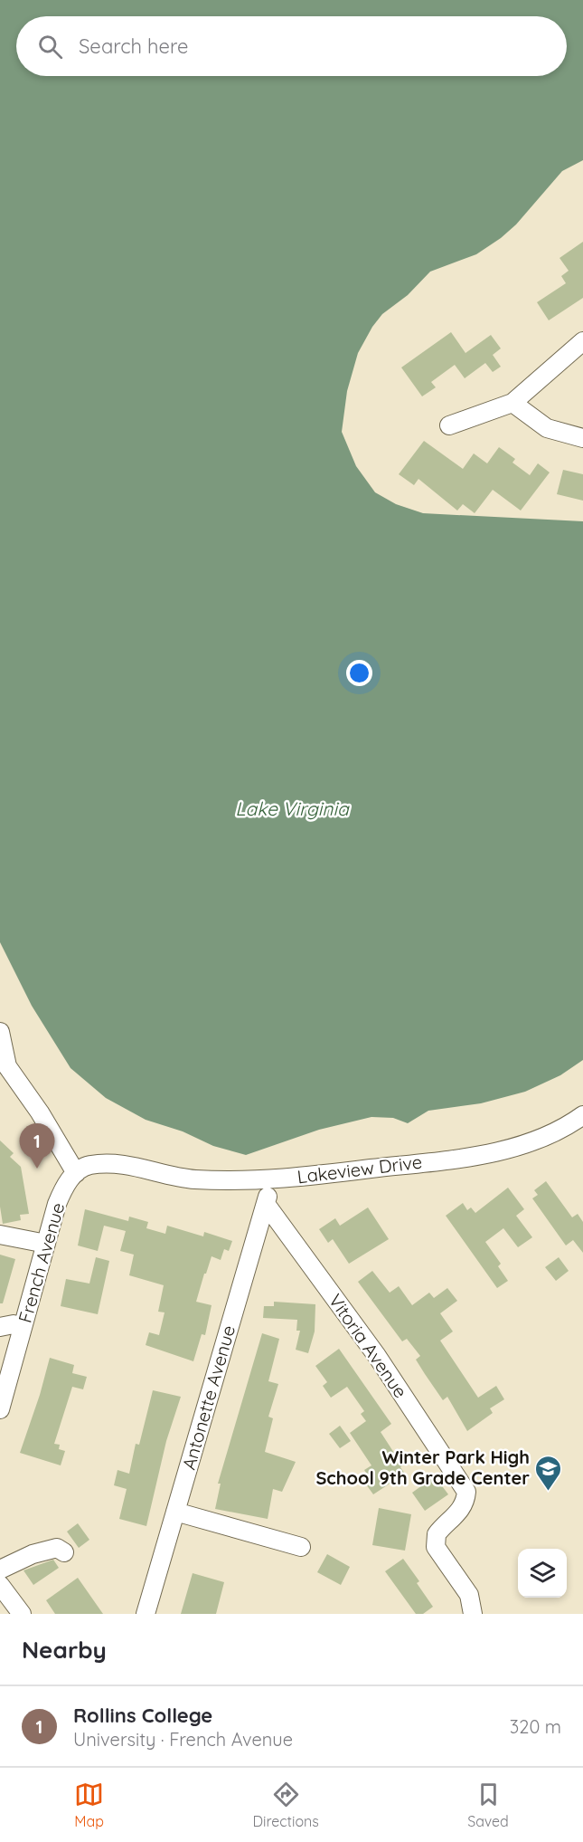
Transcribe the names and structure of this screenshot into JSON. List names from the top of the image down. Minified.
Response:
{"streets":{"street":["Lakeview Drive","French Avenue","Vitoria Avenue","Antonette Avenue"]},"crossings":[["Lakeview Drive","French Avenue"],["Lakeview Drive","Antonette Avenue"],["Vitoria Avenue","Antonette Avenue"]],"water":["Lake Virginia"],"places":{"school or university":["Winter Park High School 9th Grade Center"]},"page":{"search":"Search here","pins":"1","heading":"Nearby","list":[{"mark":"1","name":"Rollins College","note":"University · French Avenue","value":"320 m"}],"nav":["Map","Directions","Saved"]}}
